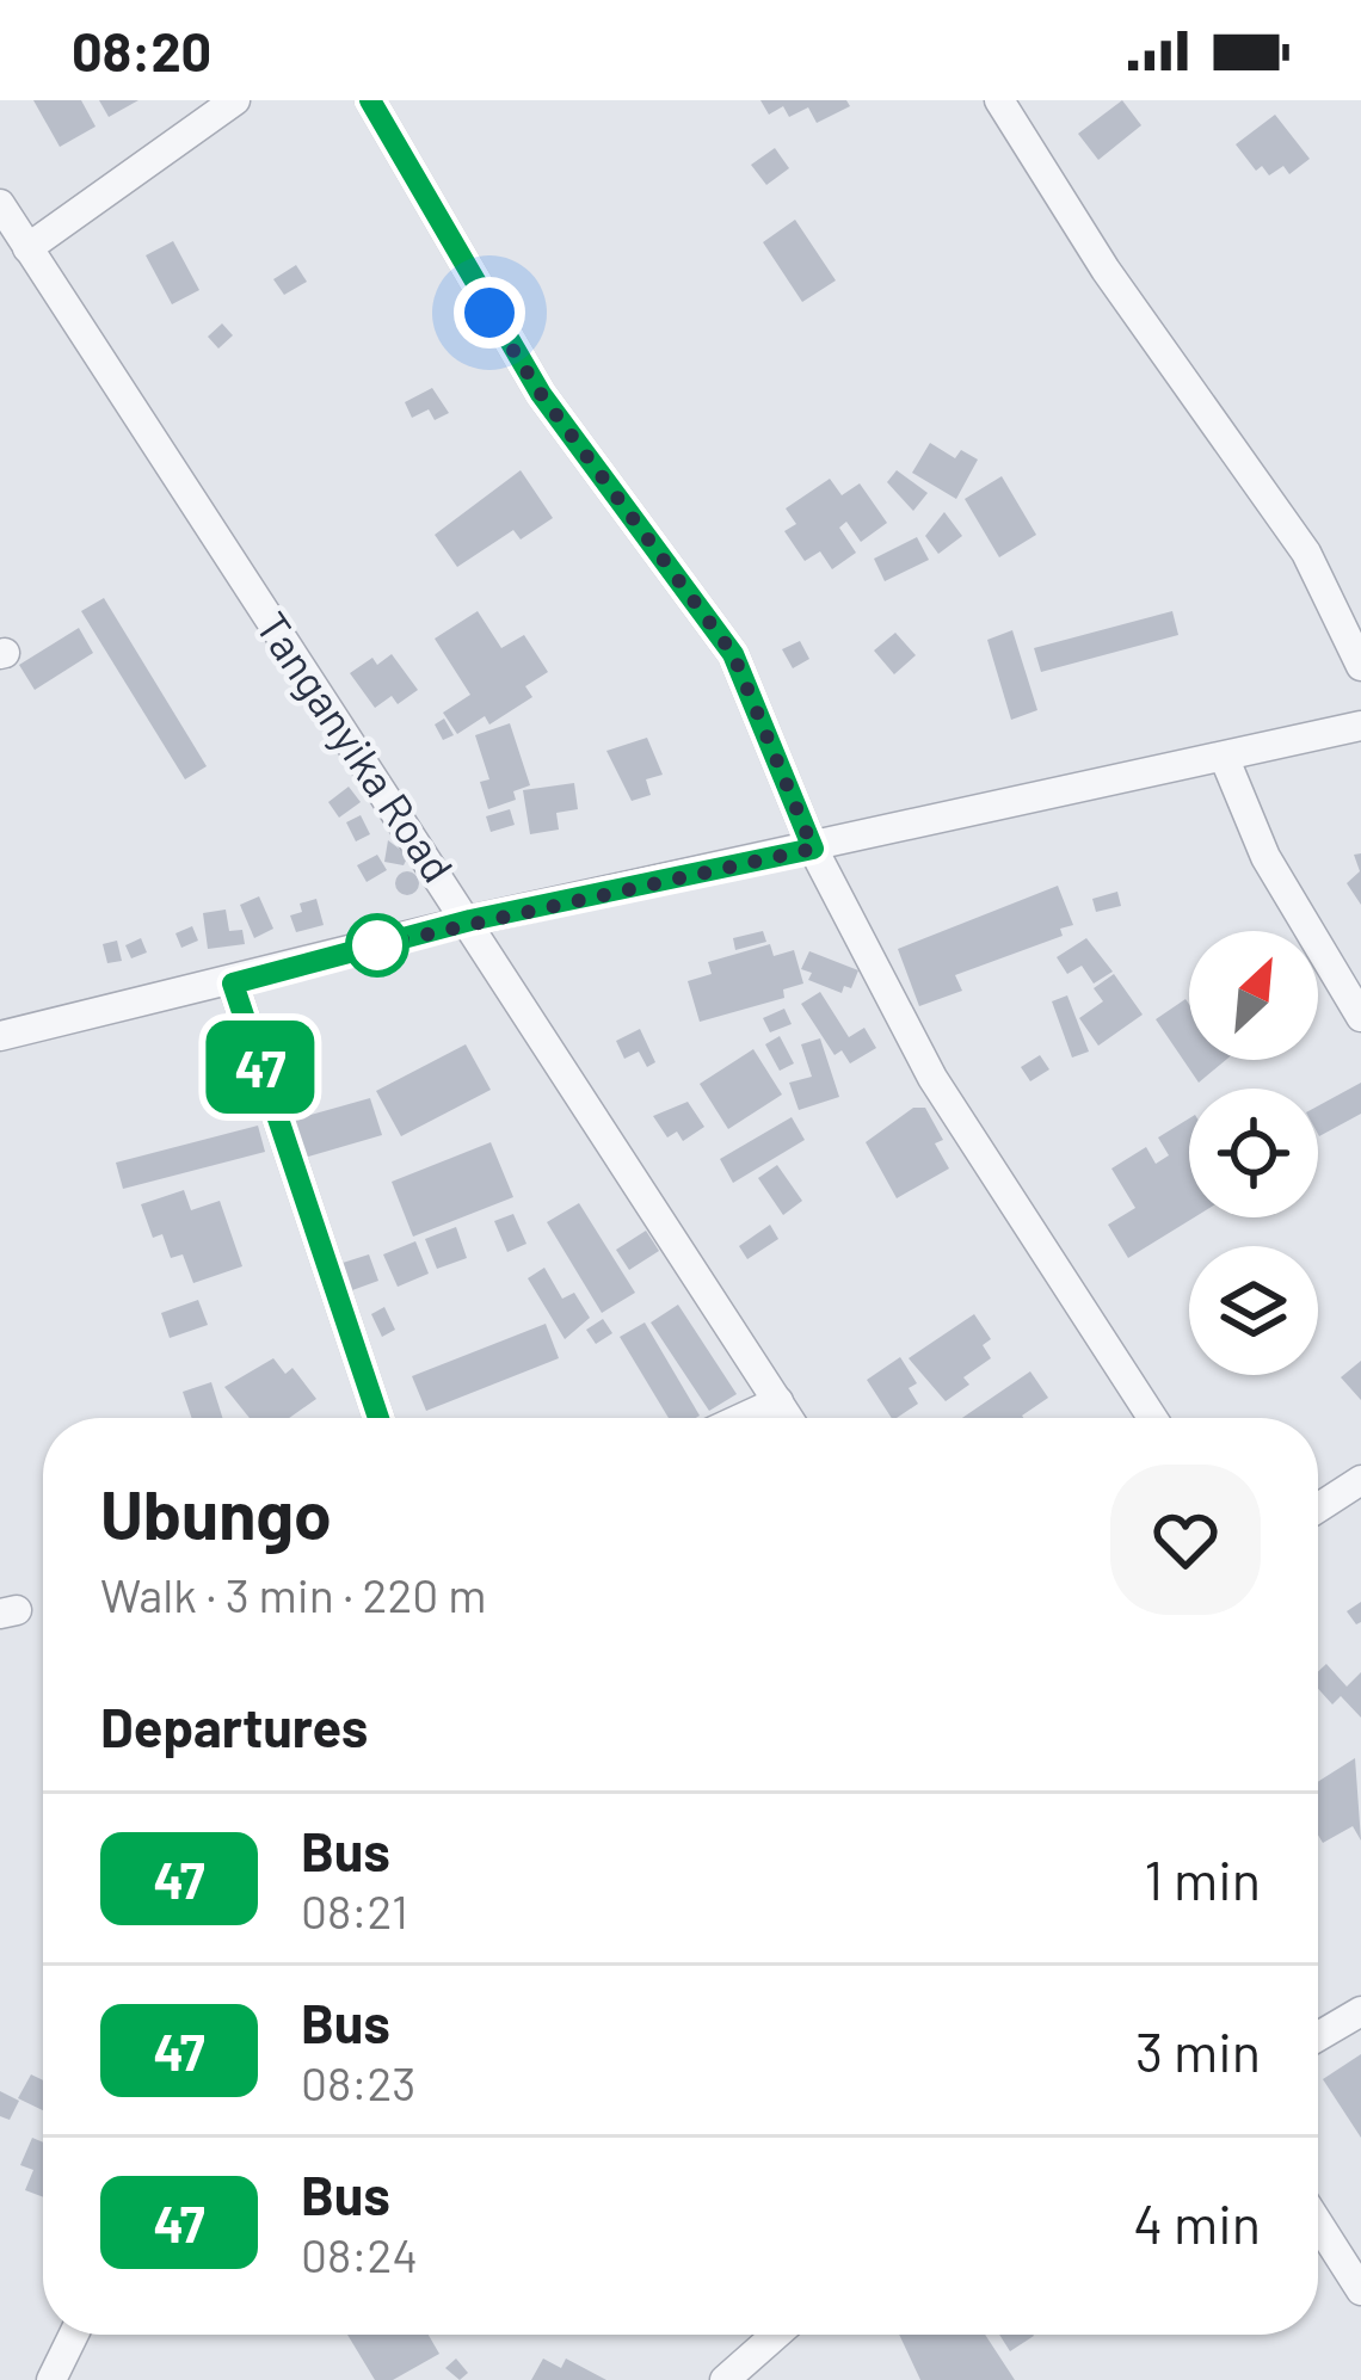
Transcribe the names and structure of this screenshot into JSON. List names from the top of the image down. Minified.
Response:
{"streets":{"street":["Tanganyika Road"]},"lines":["bus line 47"],"north":"top right","page":{"status":"08:20","on_map":"47","heading":[["Ubungo","Walk · 3 min · 220 m"],"Departures"],"list":[{"mark":"47","name":"Bus","note":"08:21","value":"1 min"},{"mark":"47","name":"Bus","note":"08:23","value":"3 min"},{"mark":"47","name":"Bus","note":"08:24","value":"4 min"}]}}
